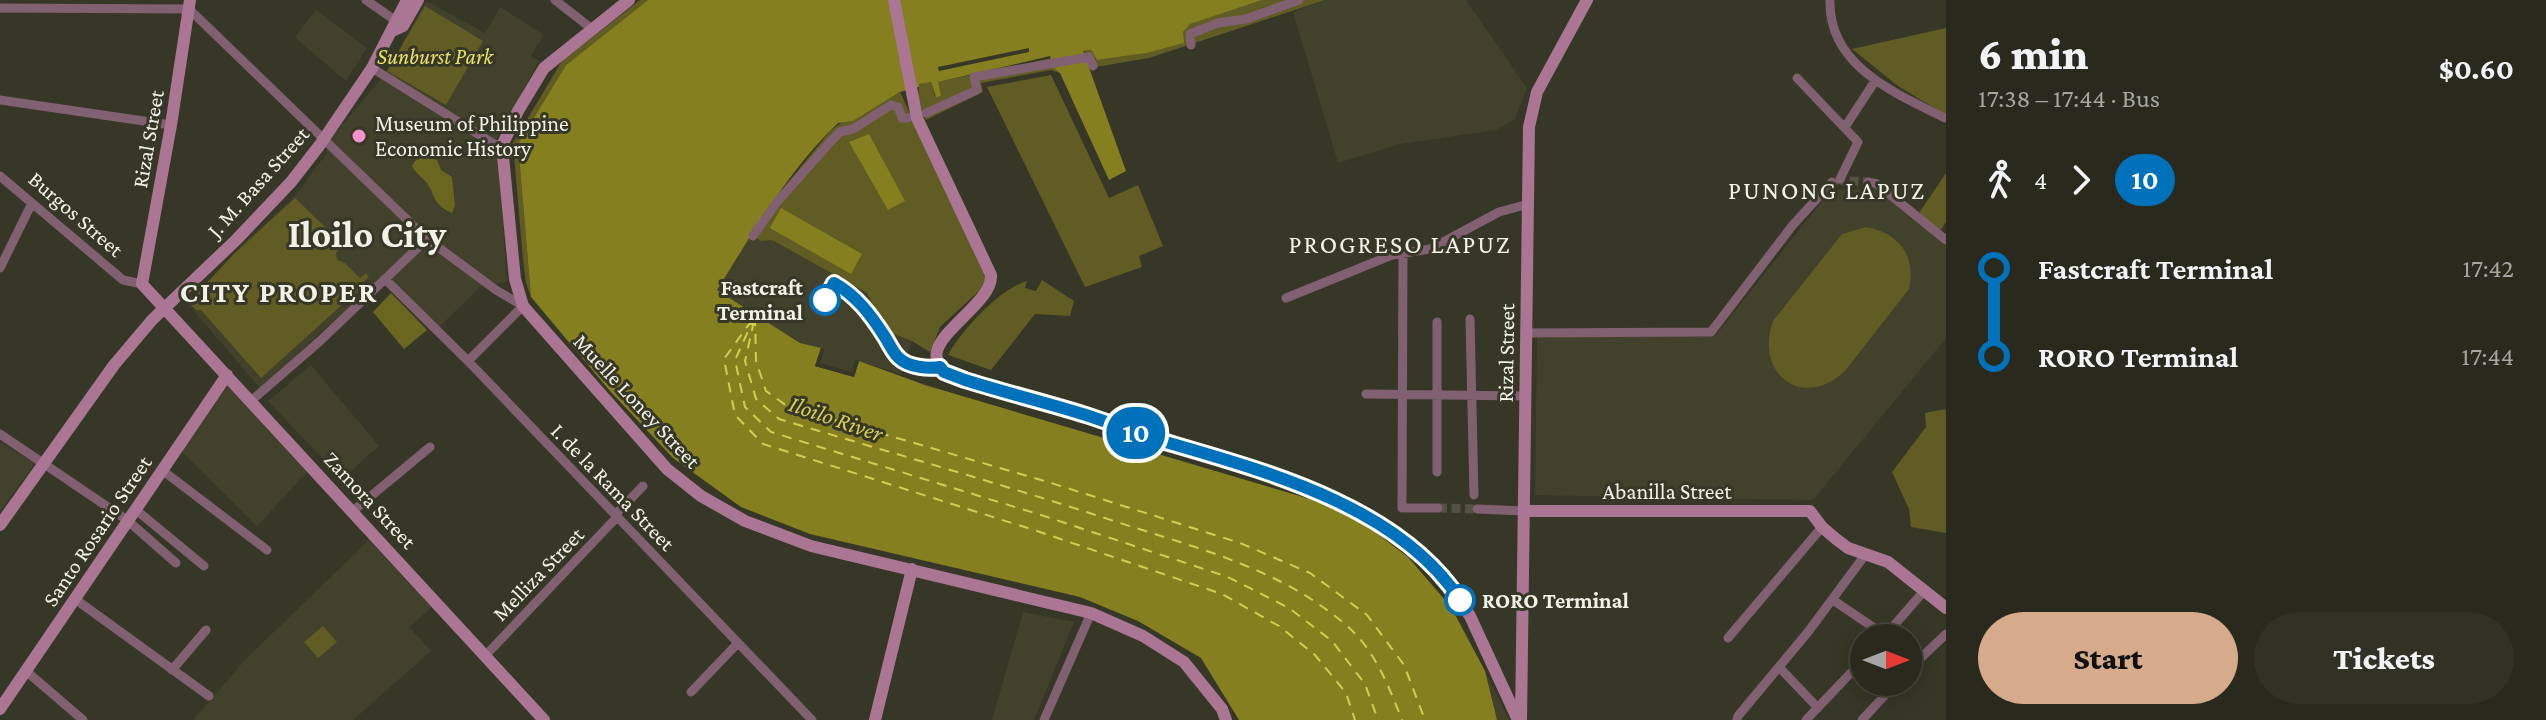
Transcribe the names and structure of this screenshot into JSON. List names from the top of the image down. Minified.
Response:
{"streets":{"main road":["Rizal Street","J. M. Basa Street","Burgos Street","Muelle Loney Street","Abanilla Street","Zamora Street","Santo Rosario Street"],"street":["I. de la Rama Street","Melliza Street"]},"crossings":[["Rizal Street","Burgos Street"],["Rizal Street","Abanilla Street"],["J. M. Basa Street","Burgos Street"],["J. M. Basa Street","Zamora Street"],["Burgos Street","Zamora Street"],["I. de la Rama Street","Melliza Street"],["Zamora Street","Santo Rosario Street"],["Zamora Street","Melliza Street"]],"districts":["PUNONG LAPUZ","Iloilo City","PROGRESO LAPUZ","CITY PROPER"],"water":["Iloilo River"],"parks":["Sunburst Park"],"places":["Museum of Philippine Economic History","Fastcraft Terminal","RORO Terminal"],"lines":["bus line 10"],"north":"right","page":{"on_map":"10","heading":["6 min","17:38 – 17:44 · Bus","$0.60"],"legs":["4","10"],"list":[{"name":"Fastcraft Terminal","value":"17:42"},{"name":"RORO Terminal","value":"17:44"}],"buttons":["Start","Tickets"]}}
